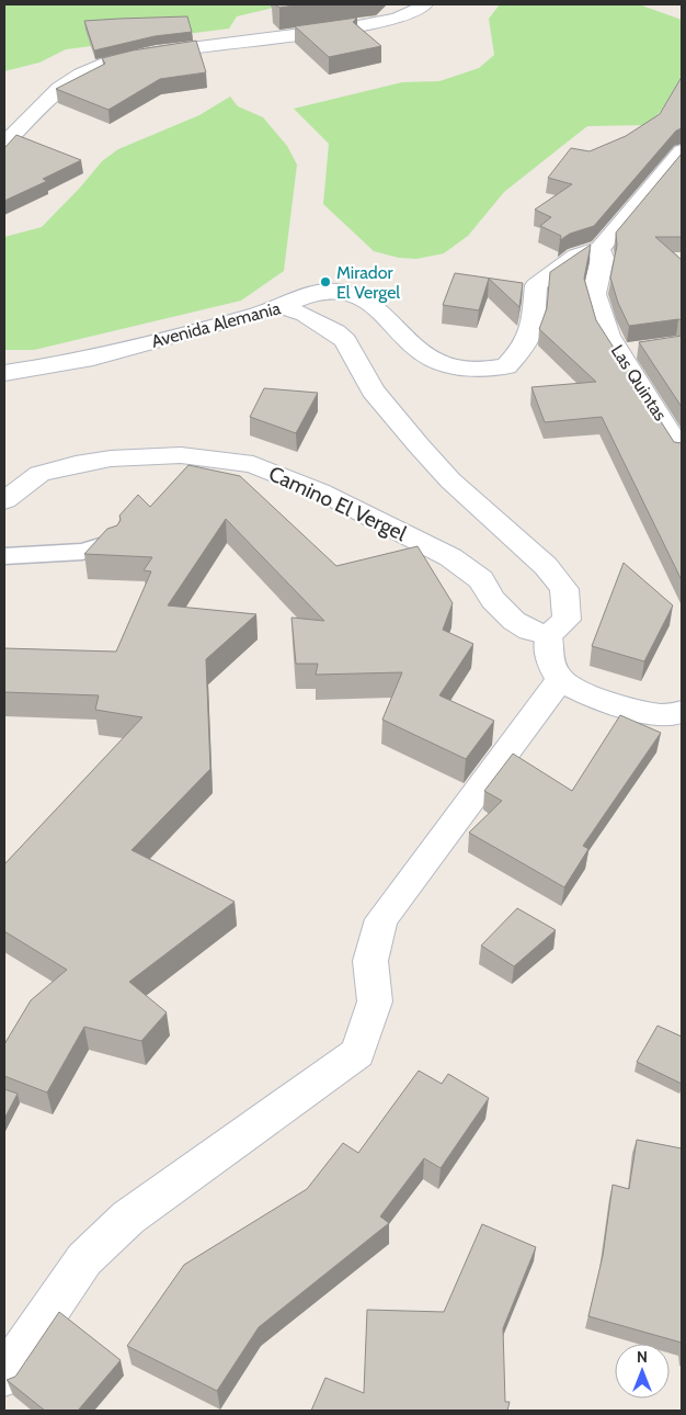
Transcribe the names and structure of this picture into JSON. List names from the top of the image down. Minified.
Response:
{"streets":{"street":["Avenida Alemania","Las Quintas","Camino El Vergel"]},"crossings":[["Avenida Alemania","Las Quintas"]],"places":["Mirador El Vergel"],"north":"top"}
